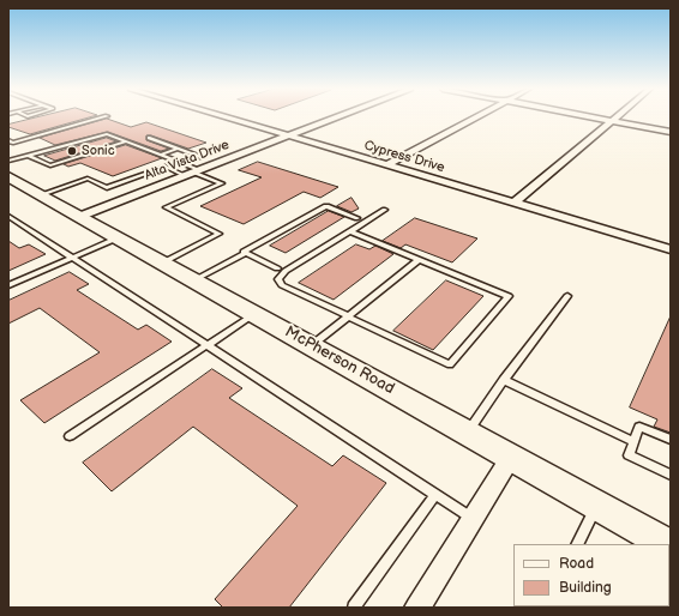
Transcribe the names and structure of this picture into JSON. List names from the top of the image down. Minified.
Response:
{"streets":{"main road":["McPherson Road"],"street":["Cypress Drive","Alta Vista Drive"]},"crossings":[["Cypress Drive","Alta Vista Drive"],["Alta Vista Drive","McPherson Road"]],"places":["Sonic"],"legend":["Road","Building"]}
